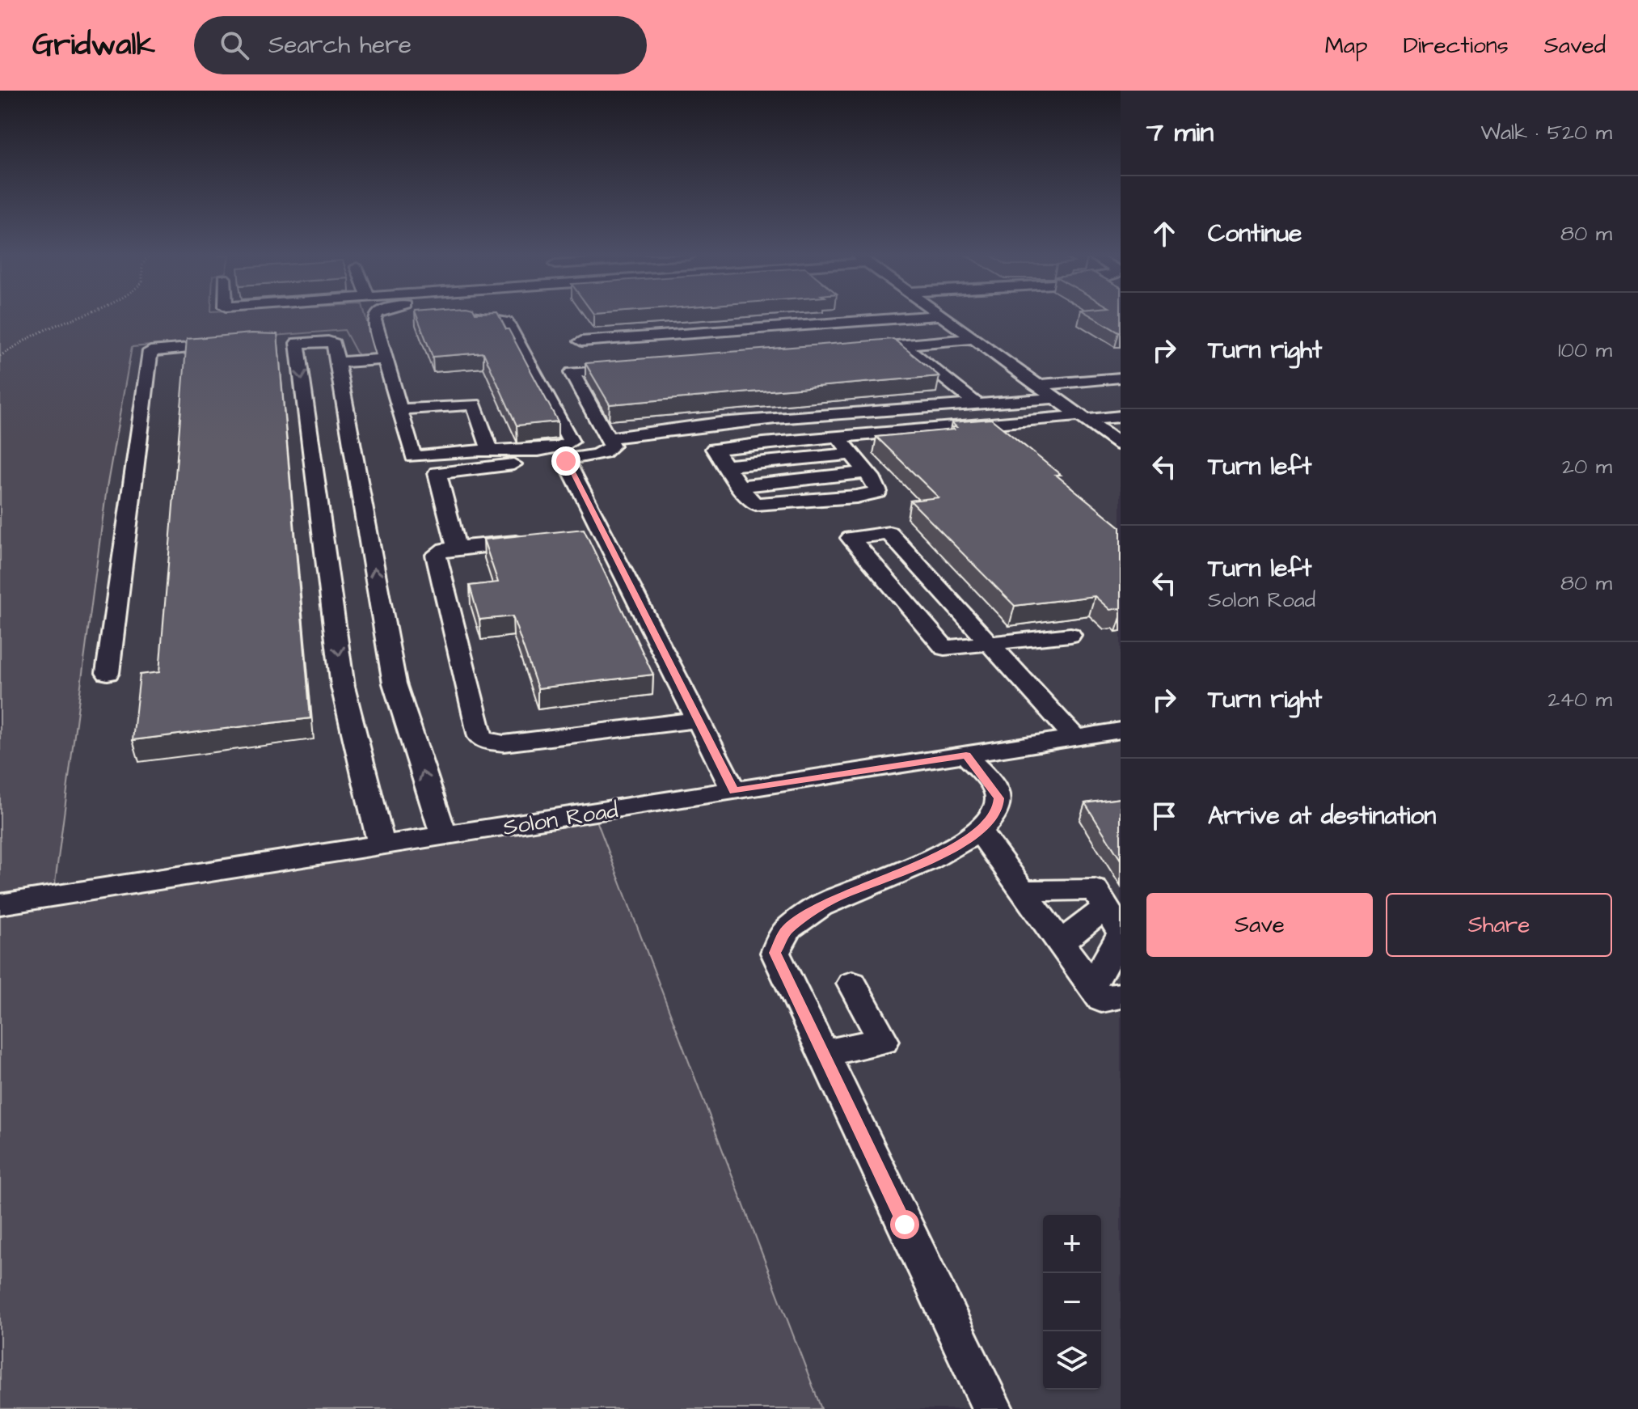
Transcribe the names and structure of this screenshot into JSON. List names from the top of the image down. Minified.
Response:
{"streets":{"street":["Solon Road"]},"page":{"header":"Gridwalk","search":"Search here","nav":["Map","Directions","Saved"],"heading":["7 min","Walk · 520 m"],"list":[["Continue","80 m"],["Turn right","100 m"],["Turn left","20 m"],["Turn left","Solon Road","80 m"],["Turn right","240 m"],"Arrive at destination"],"buttons":["Save","Share"],"map_buttons":["+","−"]}}
